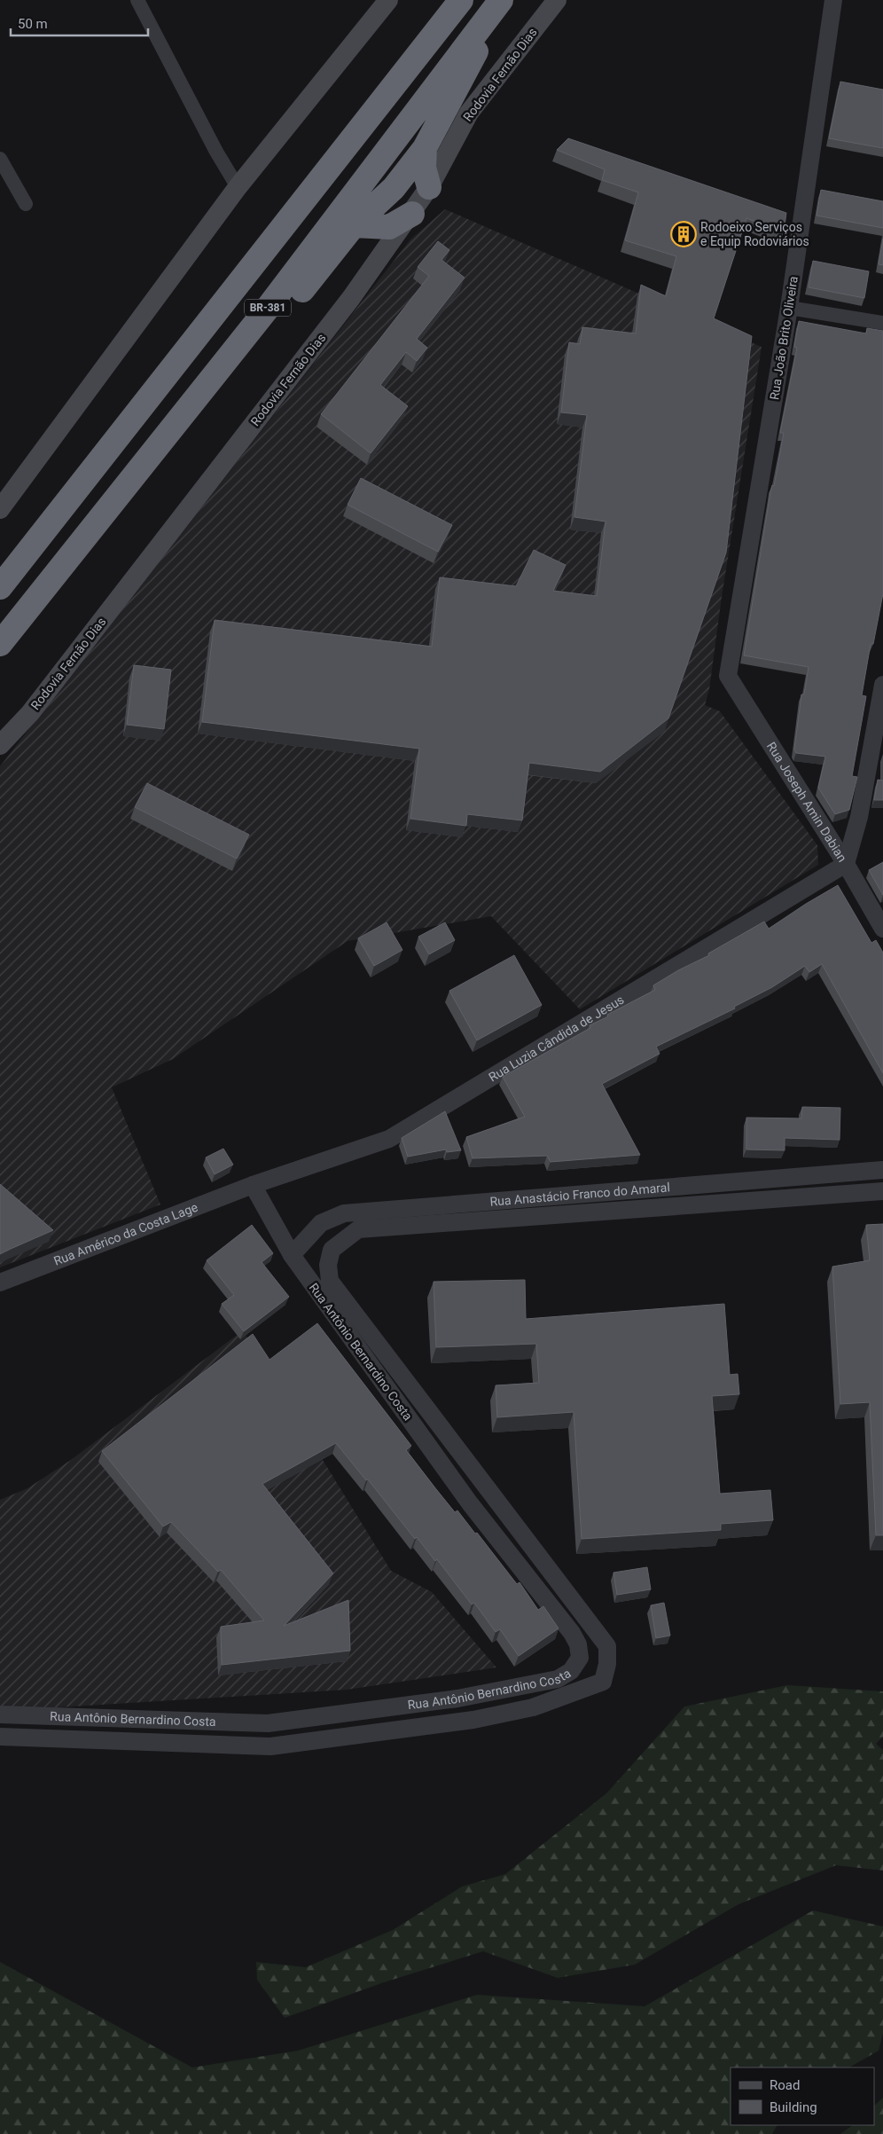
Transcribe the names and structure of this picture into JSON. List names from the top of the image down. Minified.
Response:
{"streets":{"highway":["BR-381"],"main road":["Rodovia Fernão Dias"],"street":["Rua João Brito Oliveira","Rua Joseph Amin Dabian","Rua Luzia Cândida de Jesus","Rua Anastácio Franco do Amaral","Rua Américo da Costa Lage","Rua Antônio Bernardino Costa"]},"crossings":[["Rua João Brito Oliveira","Rua Joseph Amin Dabian"],["Rua Joseph Amin Dabian","Rua Luzia Cândida de Jesus"],["Rua Luzia Cândida de Jesus","Rua Américo da Costa Lage"],["Rua Luzia Cândida de Jesus","Rua Antônio Bernardino Costa"],["Rua Anastácio Franco do Amaral","Rua Antônio Bernardino Costa"],["Rua Américo da Costa Lage","Rua Antônio Bernardino Costa"]],"places":{"building":["Rodoeixo Serviços e Equip Rodoviários"]},"legend":["Road","Building"],"scale_bar":"50 m"}
